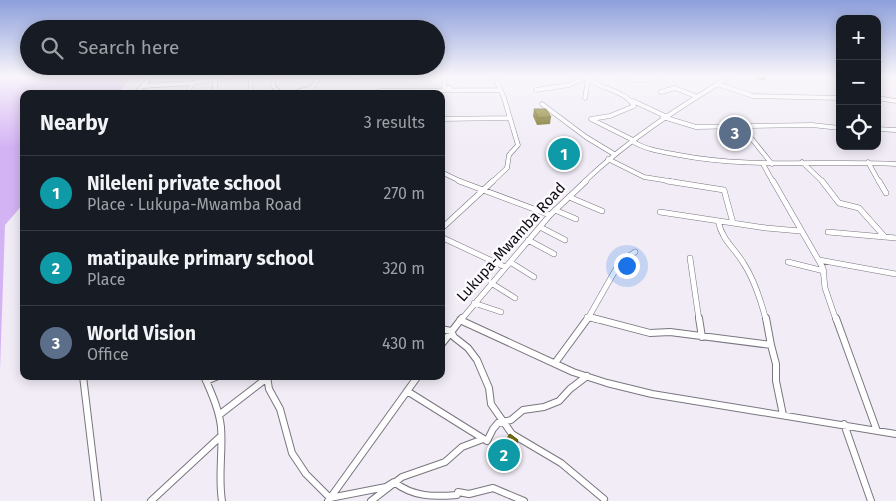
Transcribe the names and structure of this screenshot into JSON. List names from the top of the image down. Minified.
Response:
{"streets":{"street":["Lukupa-Mwamba Road"]},"page":{"map_buttons":["+","−"],"search":"Search here","heading":["Nearby","3 results"],"pins":["3","1","2"],"list":[{"mark":"1","name":"Nileleni private school","note":"Place · Lukupa-Mwamba Road","value":"270 m"},{"mark":"2","name":"matipauke primary school","note":"Place","value":"320 m"},{"mark":"3","name":"World Vision","note":"Office","value":"430 m"}]}}
